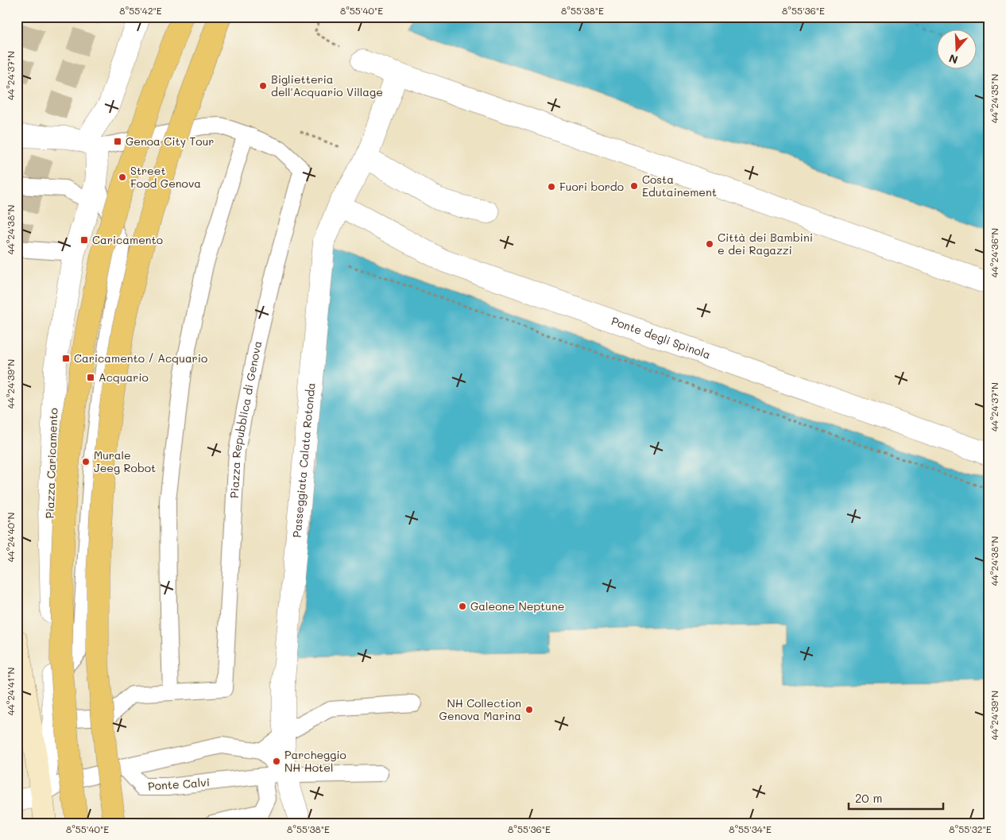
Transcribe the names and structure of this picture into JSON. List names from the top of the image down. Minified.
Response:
{"streets":{"street":["Ponte degli Spìnola","Passeggiata Calata Rotonda","Piazza Caricamento"],"lane":["Piazza Repubblica di Genova","Ponte Calvi"]},"crossings":[["Ponte degli Spìnola","Passeggiata Calata Rotonda"],["Piazza Repubblica di Genova","Piazza Caricamento"]],"places":{"other":["Biglietteria dell'Acquario Village","Street Food Genova","Costa Edutainement","Fuori bordo","Città dei Bambini e dei Ragazzi","Murale Jeeg Robot","Galeone Neptune","NH Collection Genova Marina","Parcheggio NH Hotel"],"transit":["Genoa City Tour","Caricamento","Caricamento / Acquario","Acquario"]},"scale_bar":"20 m","north":"bottom","coordinates":["8°55'42\"E","8°55'40\"E","8°55'38\"E","8°55'36\"E","44°24'37\"N","44°24'35\"N","44°24'38\"N","44°24'36\"N","44°24'39\"N","44°24'40\"N","44°24'41\"N","8°55'34\"E","8°55'32\"E"]}
